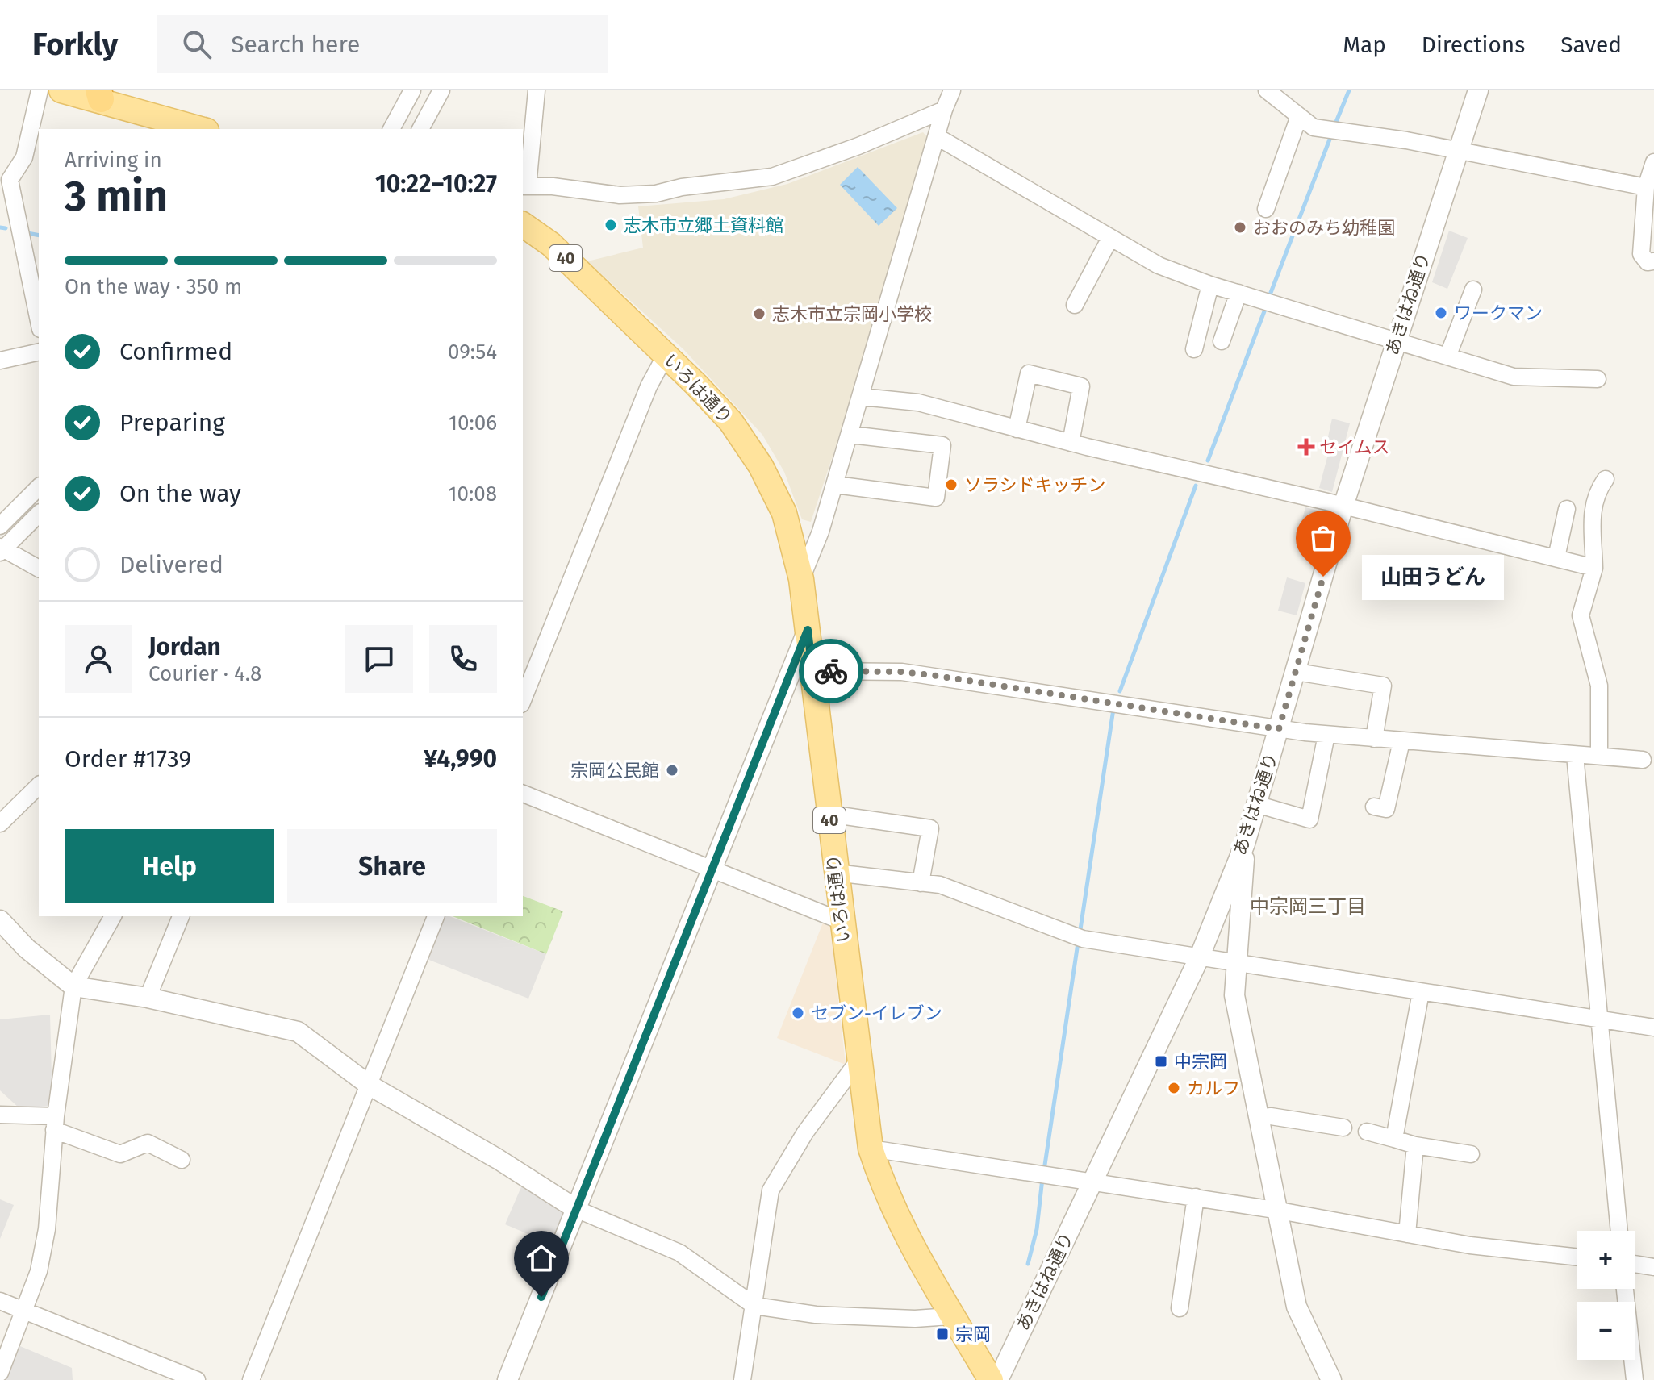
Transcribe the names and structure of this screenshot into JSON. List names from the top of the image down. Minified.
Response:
{"streets":{"main road":["40","いろは通り"],"street":["あきはね通り"]},"districts":["中宗岡三丁目"],"places":{"other":["志木市立郷土資料館","おおのみち幼稚園","ワークマン","志木市立宗岡小学校","ソラシドキッチン","山田うどん","宗岡公民館","セブン-イレブン","カルフ"],"health":["セイムス"],"transit":["中宗岡","宗岡"]},"page":{"header":"Forkly","search":"Search here","nav":["Map","Directions","Saved"],"heading":["3 min","Arriving in","10:22–10:27"],"panel":["Jordan","Courier · 4.8","Order #1739","¥4,990"],"bar":"On the way · 350 m","list":[["Confirmed","09:54"],["Preparing","10:06"],["On the way","10:08"],"Delivered"],"bubble":"山田うどん","buttons":["Help","Share"],"map_buttons":["+","−"]}}
